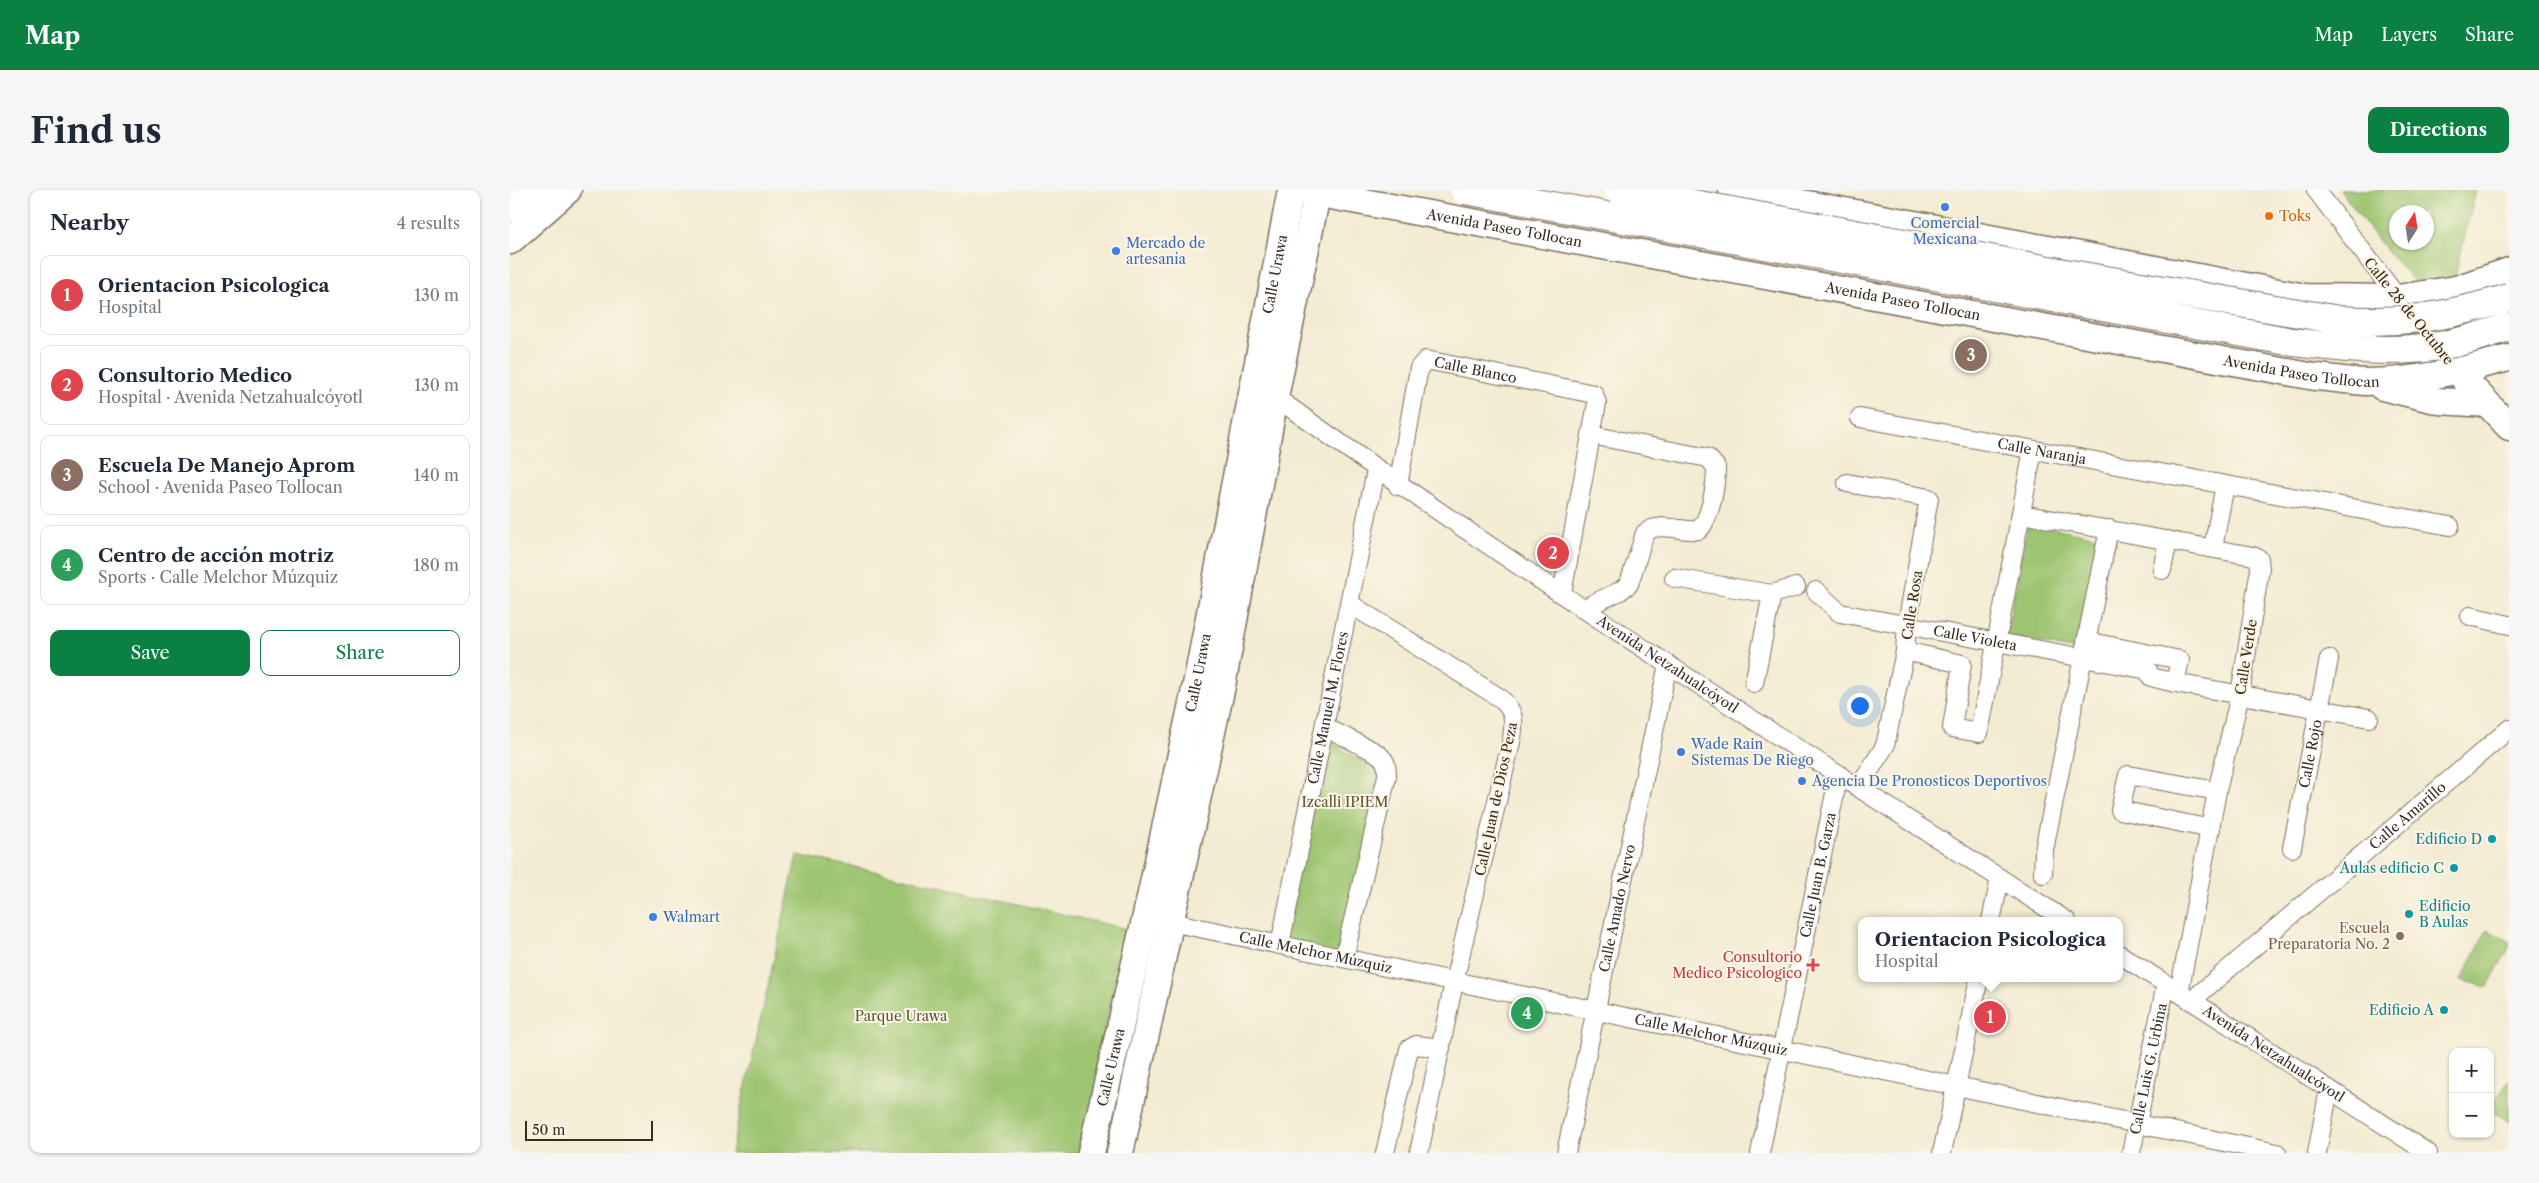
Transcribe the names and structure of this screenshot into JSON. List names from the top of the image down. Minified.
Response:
{"streets":{"highway":["Avenida Paseo Tollocan"],"main road":["Calle Urawa","Calle 28 de Octubre"],"street":["Calle Blanco","Calle Naranja","Calle Rosa","Calle Violeta","Calle Verde","Avenida Netzahualcóyotl","Calle Manuel M. Flores","Calle Rojo","Calle Juan de Dios Peza","Calle Amarillo","Calle Juan B. Garza","Calle Amado Nervo","Calle Melchor Múzquiz","Calle Luis G. Urbina"]},"crossings":[["Avenida Paseo Tollocan","Calle Urawa"],["Avenida Paseo Tollocan","Calle 28 de Octubre"],["Calle Urawa","Avenida Netzahualcóyotl"],["Calle Urawa","Calle Melchor Múzquiz"],["Calle Blanco","Avenida Netzahualcóyotl"],["Calle Rosa","Calle Violeta"],["Calle Rosa","Avenida Netzahualcóyotl"],["Calle Violeta","Calle Verde"],["Calle Violeta","Calle Rojo"],["Calle Verde","Avenida Netzahualcóyotl"],["Calle Verde","Calle Amarillo"],["Calle Verde","Calle Luis G. Urbina"],["Avenida Netzahualcóyotl","Calle Manuel M. Flores"],["Avenida Netzahualcóyotl","Calle Amarillo"],["Avenida Netzahualcóyotl","Calle Juan B. Garza"],["Avenida Netzahualcóyotl","Calle Amado Nervo"],["Avenida Netzahualcóyotl","Calle Luis G. Urbina"],["Calle Manuel M. Flores","Calle Juan de Dios Peza"],["Calle Manuel M. Flores","Calle Melchor Múzquiz"],["Calle Juan de Dios Peza","Calle Melchor Múzquiz"],["Calle Amarillo","Calle Luis G. Urbina"],["Calle Juan B. Garza","Calle Melchor Múzquiz"],["Calle Amado Nervo","Calle Melchor Múzquiz"],["Calle Melchor Múzquiz","Calle Luis G. Urbina"]],"parks":["Izcalli IPIEM","Parque Urawa"],"places":{"other":["Comercial Mexicana","Toks","Mercado de artesanía","Wade Rain Sistemas De Riego","Agencia De Pronosticos Deportivos","Edificio D","Aulas edificio C","Edificio B Aulas","Walmart","Escuela Preparatoria No. 2","Edificio A"],"health":["Consultorio Medico Psicologico"]},"scale_bar":"50 m","north":"top","page":{"header":"Map","nav":["Map","Layers","Share"],"buttons":["Directions",["Save","Share"]],"title":"Find us","heading":["Nearby","4 results"],"list":[{"mark":"1","name":"Orientacion Psicologica","note":"Hospital","value":"130 m"},{"mark":"2","name":"Consultorio Medico","note":"Hospital · Avenida Netzahualcóyotl","value":"130 m"},{"mark":"3","name":"Escuela De Manejo Aprom","note":"School · Avenida Paseo Tollocan","value":"140 m"},{"mark":"4","name":"Centro de acción motriz","note":"Sports · Calle Melchor Múzquiz","value":"180 m"}],"pins":["3","2","4","1"],"popup":["Orientacion Psicologica","Hospital"],"map_buttons":["+","−"],"scale":"50 m"}}
